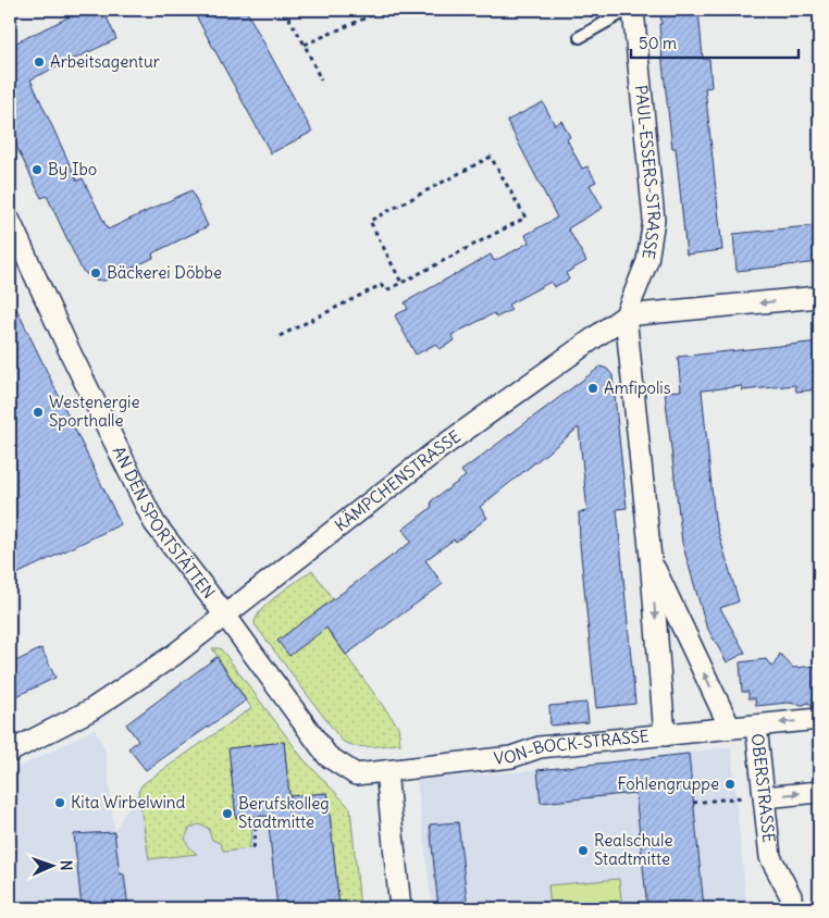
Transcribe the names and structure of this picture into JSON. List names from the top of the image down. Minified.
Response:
{"streets":{"street":["PAUL-ESSERS-STRASSE","KÄMPCHENSTRASSE","AN DEN SPORTSTÄTTEN","VON-BOCK-STRASSE","OBERSTRASSE"]},"crossings":[["PAUL-ESSERS-STRASSE","KÄMPCHENSTRASSE"],["PAUL-ESSERS-STRASSE","VON-BOCK-STRASSE"],["KÄMPCHENSTRASSE","AN DEN SPORTSTÄTTEN"],["KÄMPCHENSTRASSE","VON-BOCK-STRASSE"],["AN DEN SPORTSTÄTTEN","VON-BOCK-STRASSE"],["VON-BOCK-STRASSE","OBERSTRASSE"]],"places":["Arbeitsagentur","By Ibo","Bäckerei Döbbe","Amfipolis","Westenergie Sporthalle","Fohlengruppe","Kita Wirbelwind","Berufskolleg Stadtmitte","Realschule Stadtmitte"],"scale_bar":"50 m","north":"right"}
